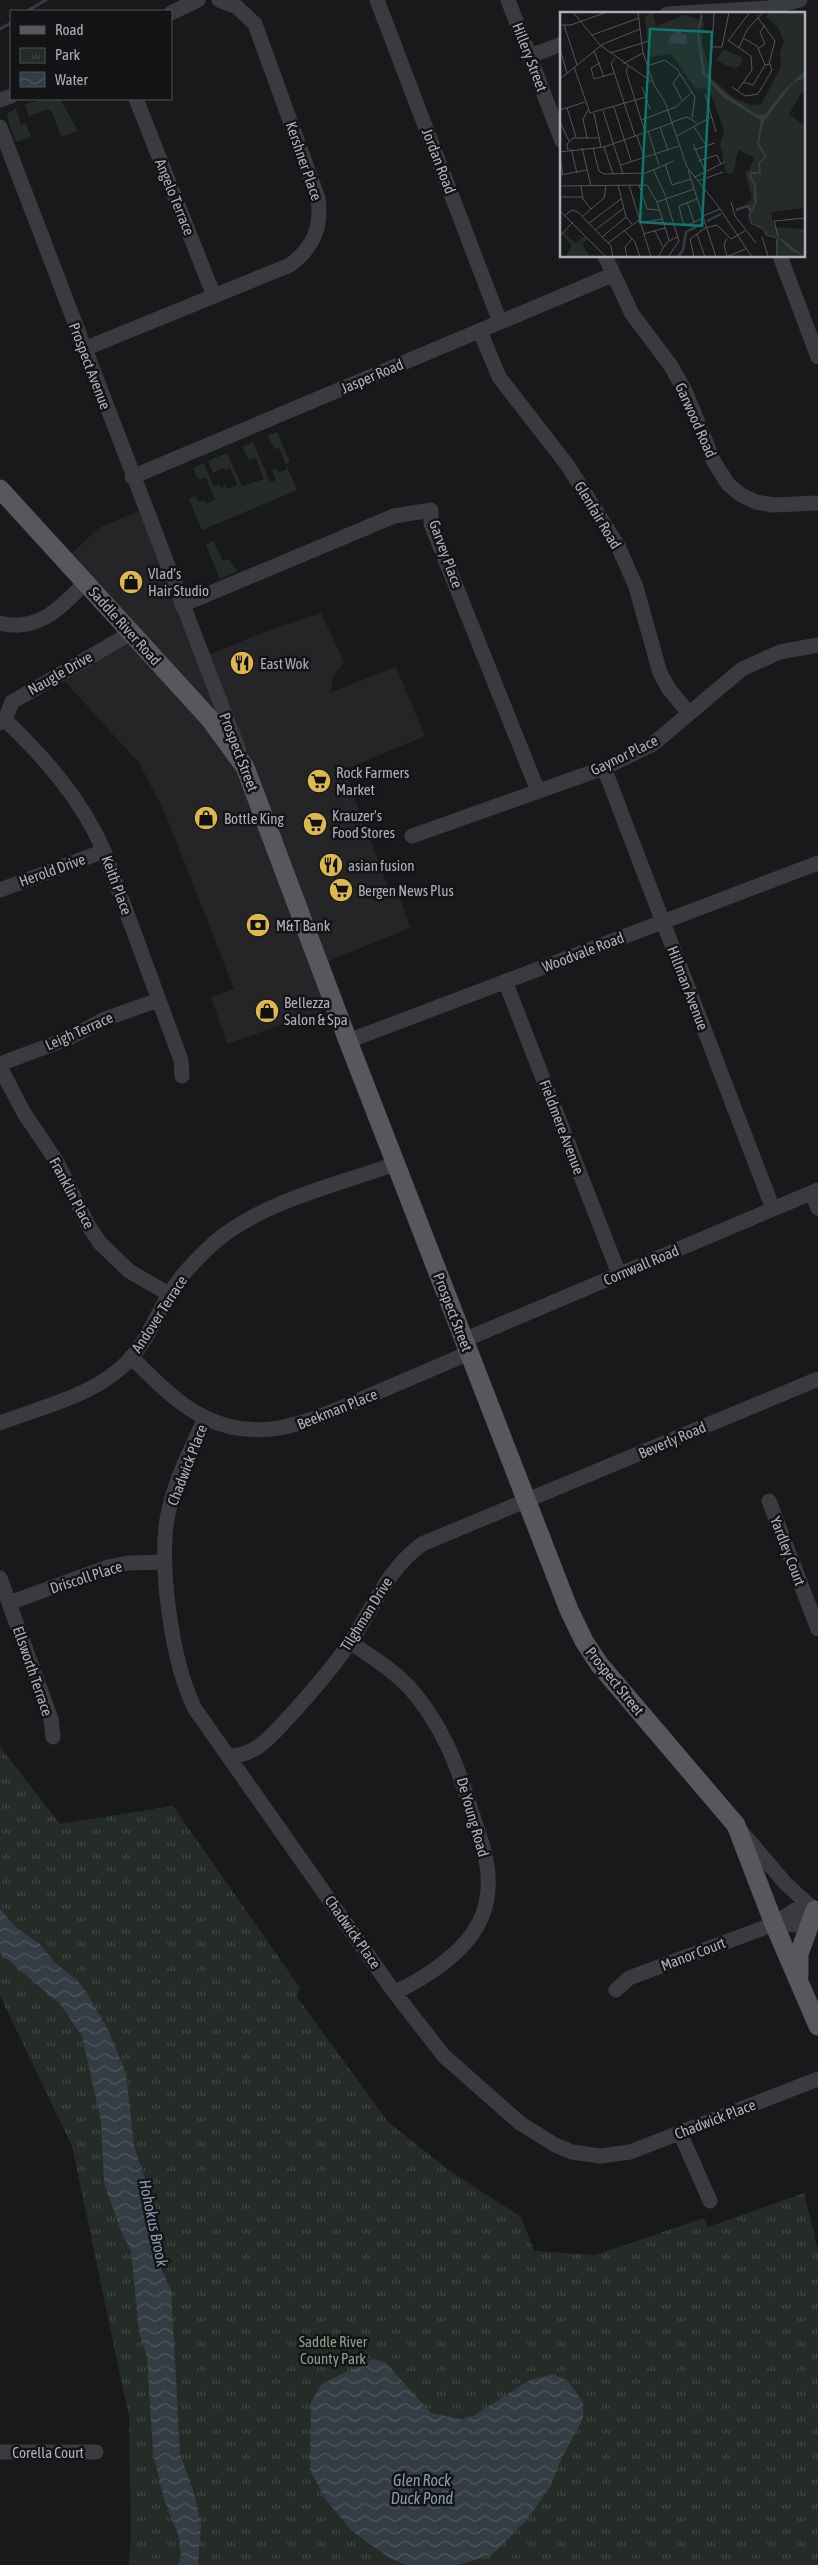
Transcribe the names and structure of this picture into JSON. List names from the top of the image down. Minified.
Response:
{"streets":{"main road":["Saddle River Road","Prospect Street"],"street":["Hillery Street","Kershner Place","Jordan Road","Angelo Terrace","Prospect Avenue","Jasper Road","Garwood Road","Glenfair Road","Garvey Place","Naugle Drive","Gaynor Place","Herold Drive","Keith Place","Woodvale Road","Hillman Avenue","Leigh Terrace","Fieldmere Avenue","Franklin Place","Cornwall Road","Andover Terrace","Beekman Place","Beverly Road","Chadwick Place","Yardley Court","Driscoll Place","Tilghman Drive","Ellsworth Terrace","De Young Road","Manor Court","Corella Court"]},"crossings":[["Kershner Place","Angelo Terrace"],["Kershner Place","Prospect Avenue"],["Jordan Road","Jasper Road"],["Prospect Avenue","Jasper Road"],["Prospect Avenue","Garvey Place"],["Prospect Avenue","Prospect Street"],["Jasper Road","Garwood Road"],["Jasper Road","Glenfair Road"],["Glenfair Road","Gaynor Place"],["Garvey Place","Prospect Street"],["Garvey Place","Gaynor Place"],["Saddle River Road","Naugle Drive"],["Saddle River Road","Prospect Street"],["Naugle Drive","Keith Place"],["Prospect Street","Woodvale Road"],["Prospect Street","Cornwall Road"],["Prospect Street","Andover Terrace"],["Prospect Street","Beekman Place"],["Prospect Street","Beverly Road"],["Prospect Street","Tilghman Drive"],["Prospect Street","Manor Court"],["Gaynor Place","Hillman Avenue"],["Herold Drive","Keith Place"],["Keith Place","Leigh Terrace"],["Woodvale Road","Hillman Avenue"],["Woodvale Road","Fieldmere Avenue"],["Hillman Avenue","Cornwall Road"],["Leigh Terrace","Franklin Place"],["Fieldmere Avenue","Cornwall Road"],["Franklin Place","Andover Terrace"],["Cornwall Road","Beekman Place"],["Andover Terrace","Beekman Place"],["Beekman Place","Chadwick Place"],["Beverly Road","Tilghman Drive"],["Chadwick Place","Driscoll Place"],["Chadwick Place","Tilghman Drive"],["Chadwick Place","De Young Road"],["Driscoll Place","Ellsworth Terrace"],["Tilghman Drive","De Young Road"]],"water":["Hohokus Brook","Glen Rock Duck Pond"],"parks":["Saddle River County Park"],"places":{"shop":["Vlad’s Hair Studio","Bottle King","Bellezza Salon & Spa"],"restaurant":["East Wok","asian fusion"],"supermarket":["Rock Farmers Market","Krauzer's Food Stores","Bergen News Plus"],"bank":["M&T Bank"]},"legend":["Road","Park","Water"]}
